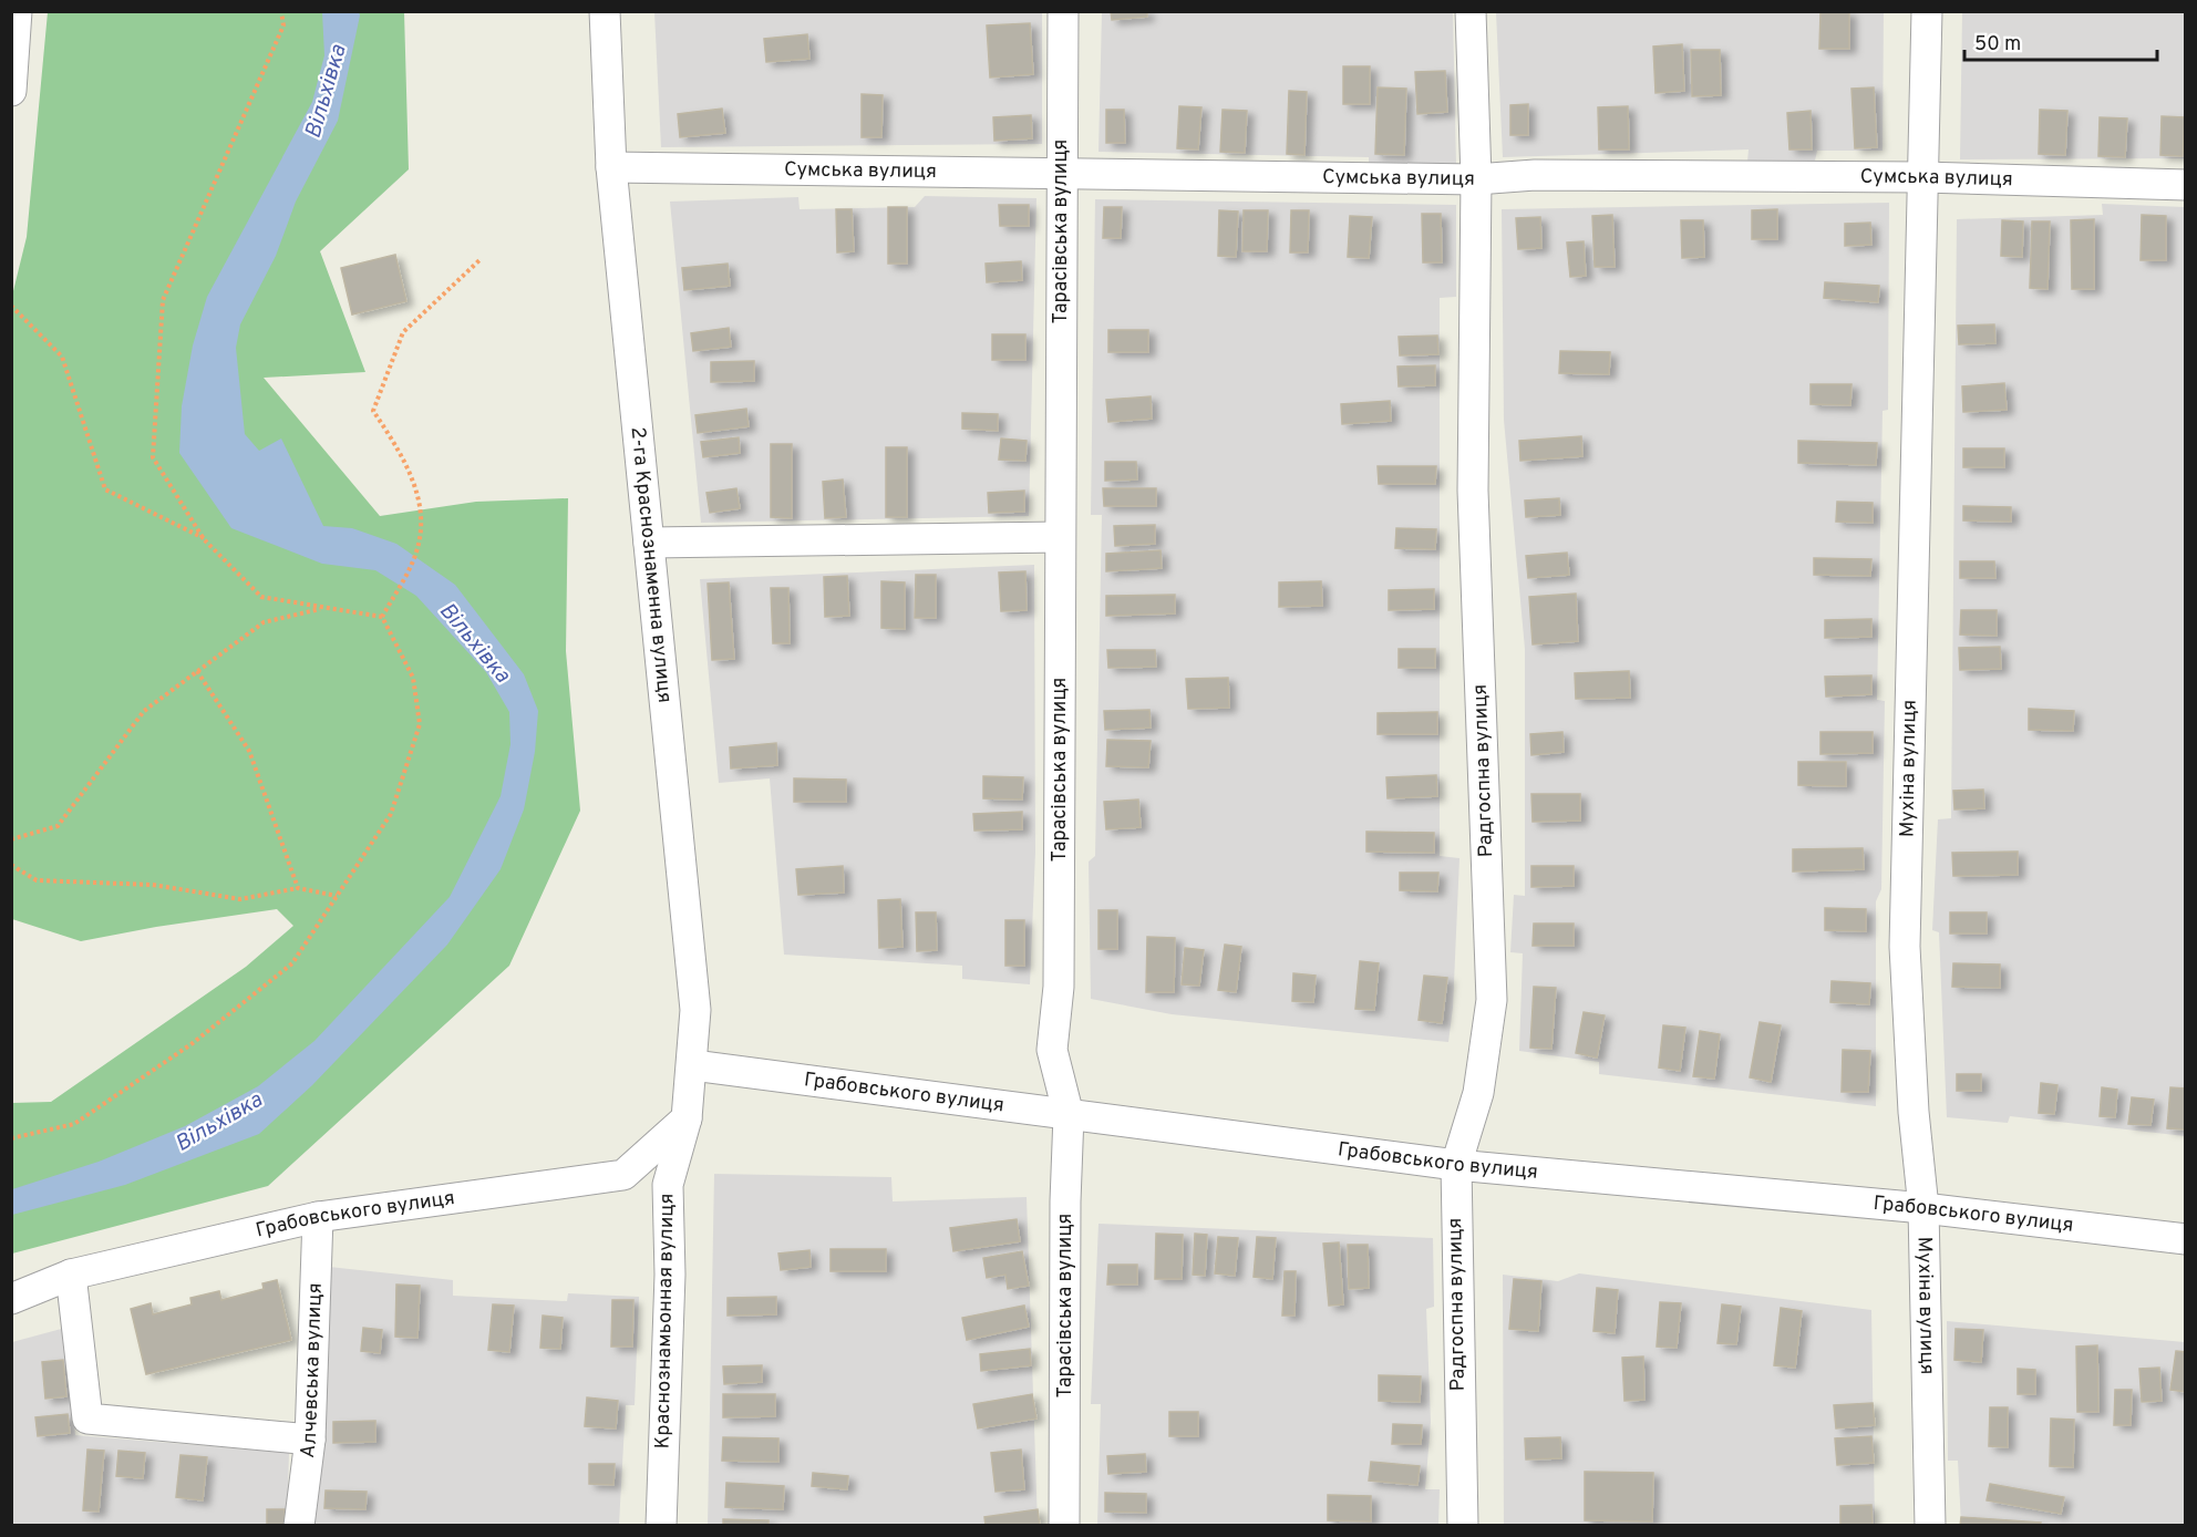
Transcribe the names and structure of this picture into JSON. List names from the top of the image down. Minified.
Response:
{"streets":{"street":["Сумська вулиця","Тарасівська вулиця","2-га Краснознаменна вулиця","Мухіна вулиця","Радгоспна вулиця","Грабовського вулиця","Краснознамьонная вулиця","Алчевська вулиця"]},"crossings":[["Сумська вулиця","Тарасівська вулиця"],["Сумська вулиця","2-га Краснознаменна вулиця"],["Сумська вулиця","Мухіна вулиця"],["Сумська вулиця","Радгоспна вулиця"],["Тарасівська вулиця","Грабовського вулиця"],["2-га Краснознаменна вулиця","Грабовського вулиця"],["2-га Краснознаменна вулиця","Краснознамьонная вулиця"],["Мухіна вулиця","Грабовського вулиця"],["Радгоспна вулиця","Грабовського вулиця"],["Грабовського вулиця","Краснознамьонная вулиця"],["Грабовського вулиця","Алчевська вулиця"]],"water":["Вільхівка"],"scale_bar":"50 m"}
